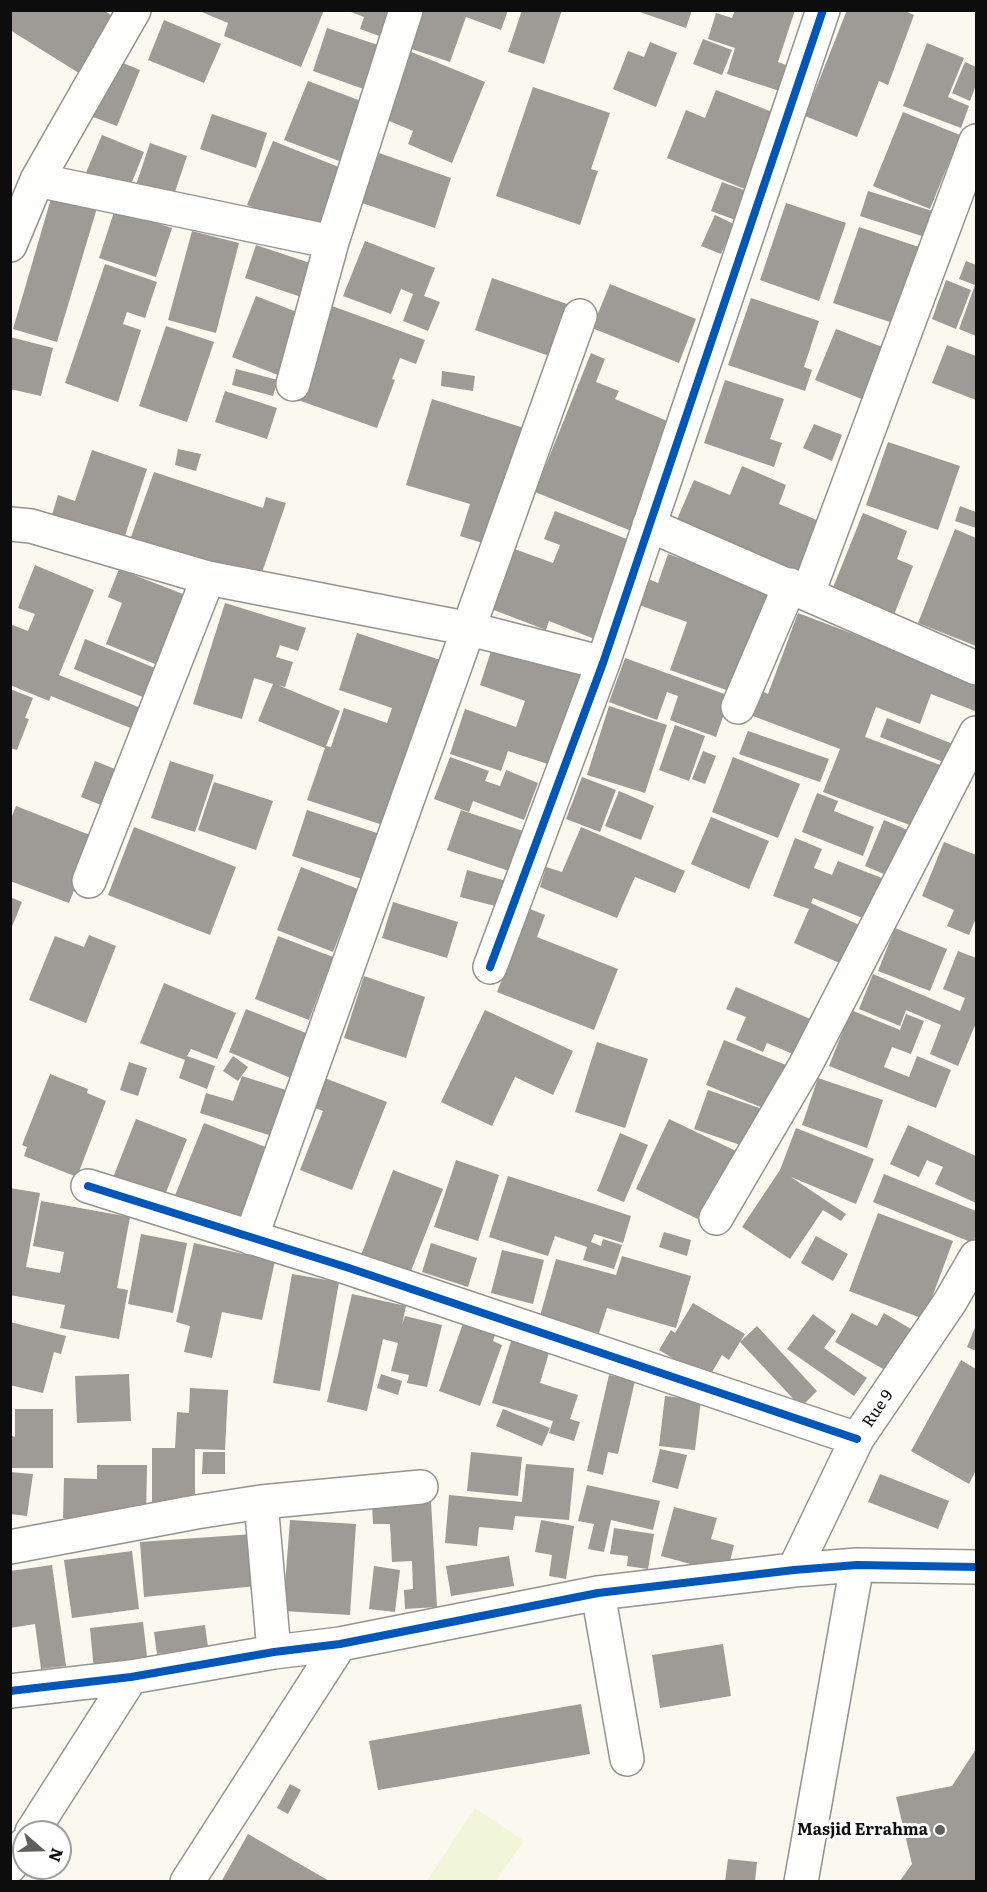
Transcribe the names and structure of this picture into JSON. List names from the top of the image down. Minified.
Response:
{"streets":{"street":["Rue 9"]},"places":["Masjid Errahma"],"north":"right"}
